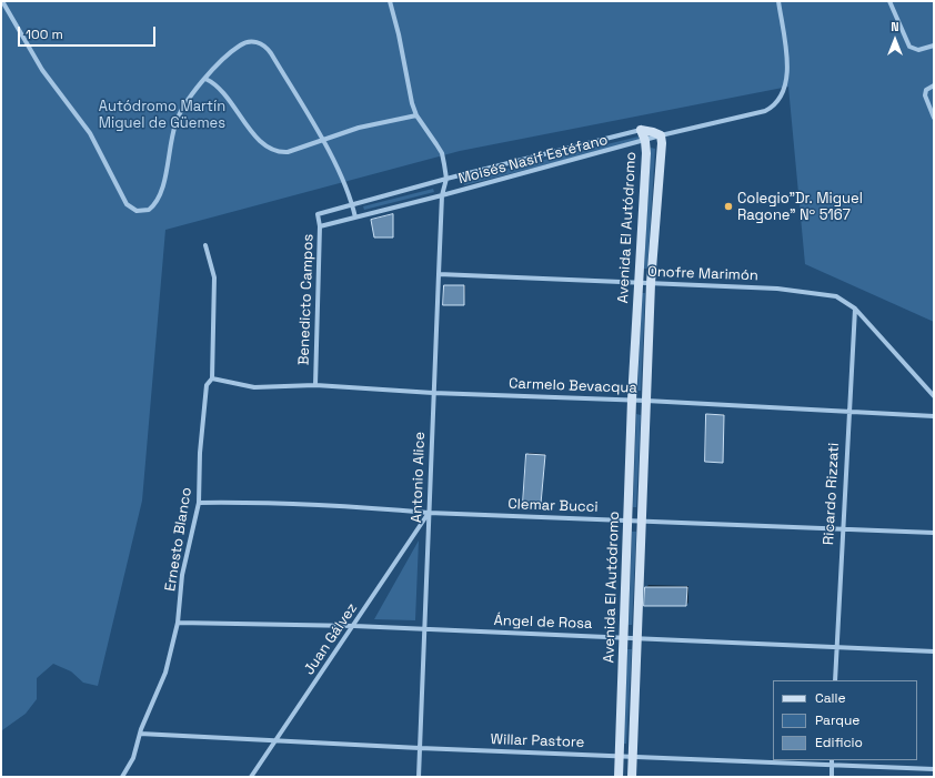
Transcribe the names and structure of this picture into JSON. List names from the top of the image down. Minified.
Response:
{"streets":{"street":["Moisés Nasif Estéfano","Avenida El Autódromo","Onofre Marimón","Benedicto Campos","Carmelo Bevacqua","Antonio Alice","Ricardo Rizzati","Clemar Bucci","Ernesto Blanco","Ángel de Rosa","Juan Gálvez","Willar Pastore"]},"crossings":[["Moisés Nasif Estéfano","Avenida El Autódromo"],["Moisés Nasif Estéfano","Benedicto Campos"],["Moisés Nasif Estéfano","Antonio Alice"],["Avenida El Autódromo","Onofre Marimón"],["Avenida El Autódromo","Carmelo Bevacqua"],["Avenida El Autódromo","Clemar Bucci"],["Avenida El Autódromo","Ángel de Rosa"],["Avenida El Autódromo","Willar Pastore"],["Onofre Marimón","Antonio Alice"],["Onofre Marimón","Ricardo Rizzati"],["Benedicto Campos","Carmelo Bevacqua"],["Carmelo Bevacqua","Antonio Alice"],["Carmelo Bevacqua","Ricardo Rizzati"],["Carmelo Bevacqua","Ernesto Blanco"],["Antonio Alice","Clemar Bucci"],["Antonio Alice","Ángel de Rosa"],["Antonio Alice","Juan Gálvez"],["Antonio Alice","Willar Pastore"],["Ricardo Rizzati","Clemar Bucci"],["Ricardo Rizzati","Ángel de Rosa"],["Clemar Bucci","Ernesto Blanco"],["Clemar Bucci","Juan Gálvez"],["Ernesto Blanco","Ángel de Rosa"],["Ernesto Blanco","Willar Pastore"],["Ángel de Rosa","Juan Gálvez"],["Juan Gálvez","Willar Pastore"]],"parks":["Autódromo Martín Miguel de Güemes"],"places":["Colegio\"Dr. Miguel Ragone\" Nº 5167"],"legend":["Calle","Parque","Edificio"],"scale_bar":"100 m","north":"top"}
